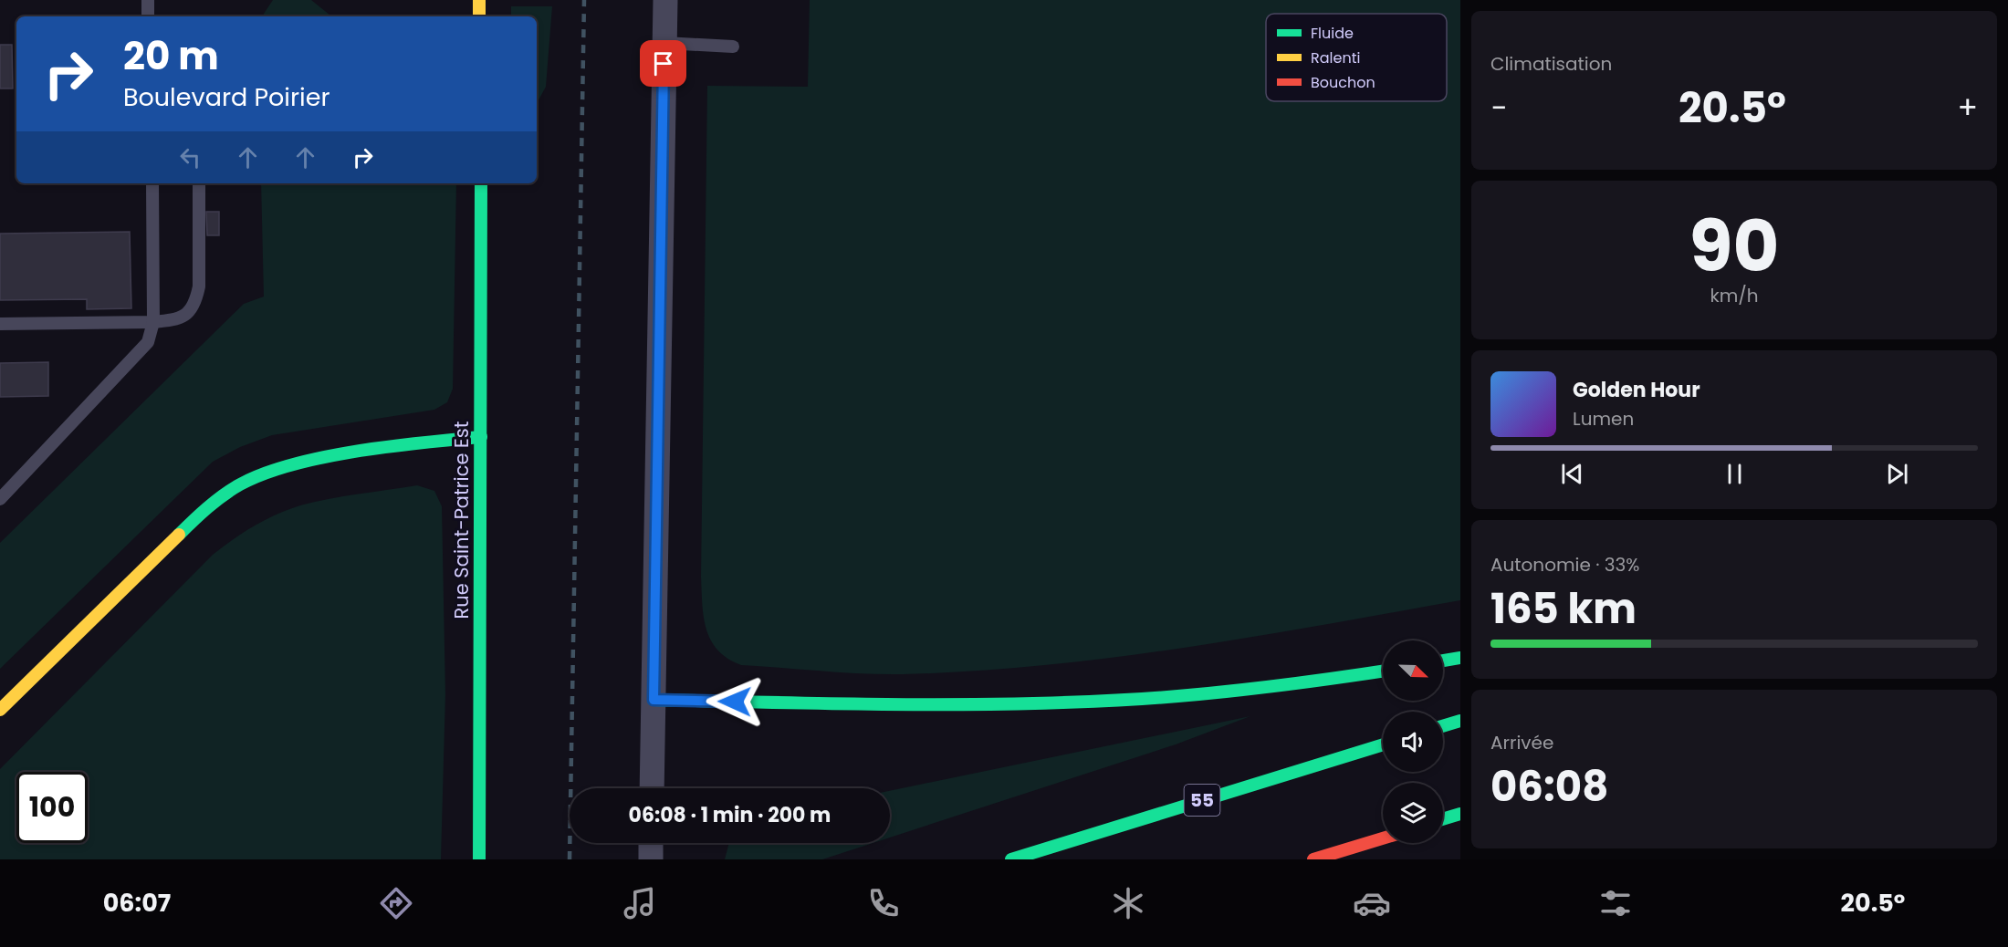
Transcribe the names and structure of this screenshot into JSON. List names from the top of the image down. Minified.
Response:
{"streets":{"main road":["Rue Saint-Patrice Est","55"]},"legend":["Fluide","Ralenti","Bouchon"],"north":"bottom right","page":{"tile":["Climatisation",["90","km/h"],["Autonomie · 33%","165 km"],["Arrivée","06:08"]],"turn":["20 m","Boulevard Poirier"],"heat":["−","20.5°","+"],"song":["Golden Hour","Lumen"],"limit":"100","trip":"06:08 · 1 min · 200 m","tabs":["06:07","20.5°"]}}
